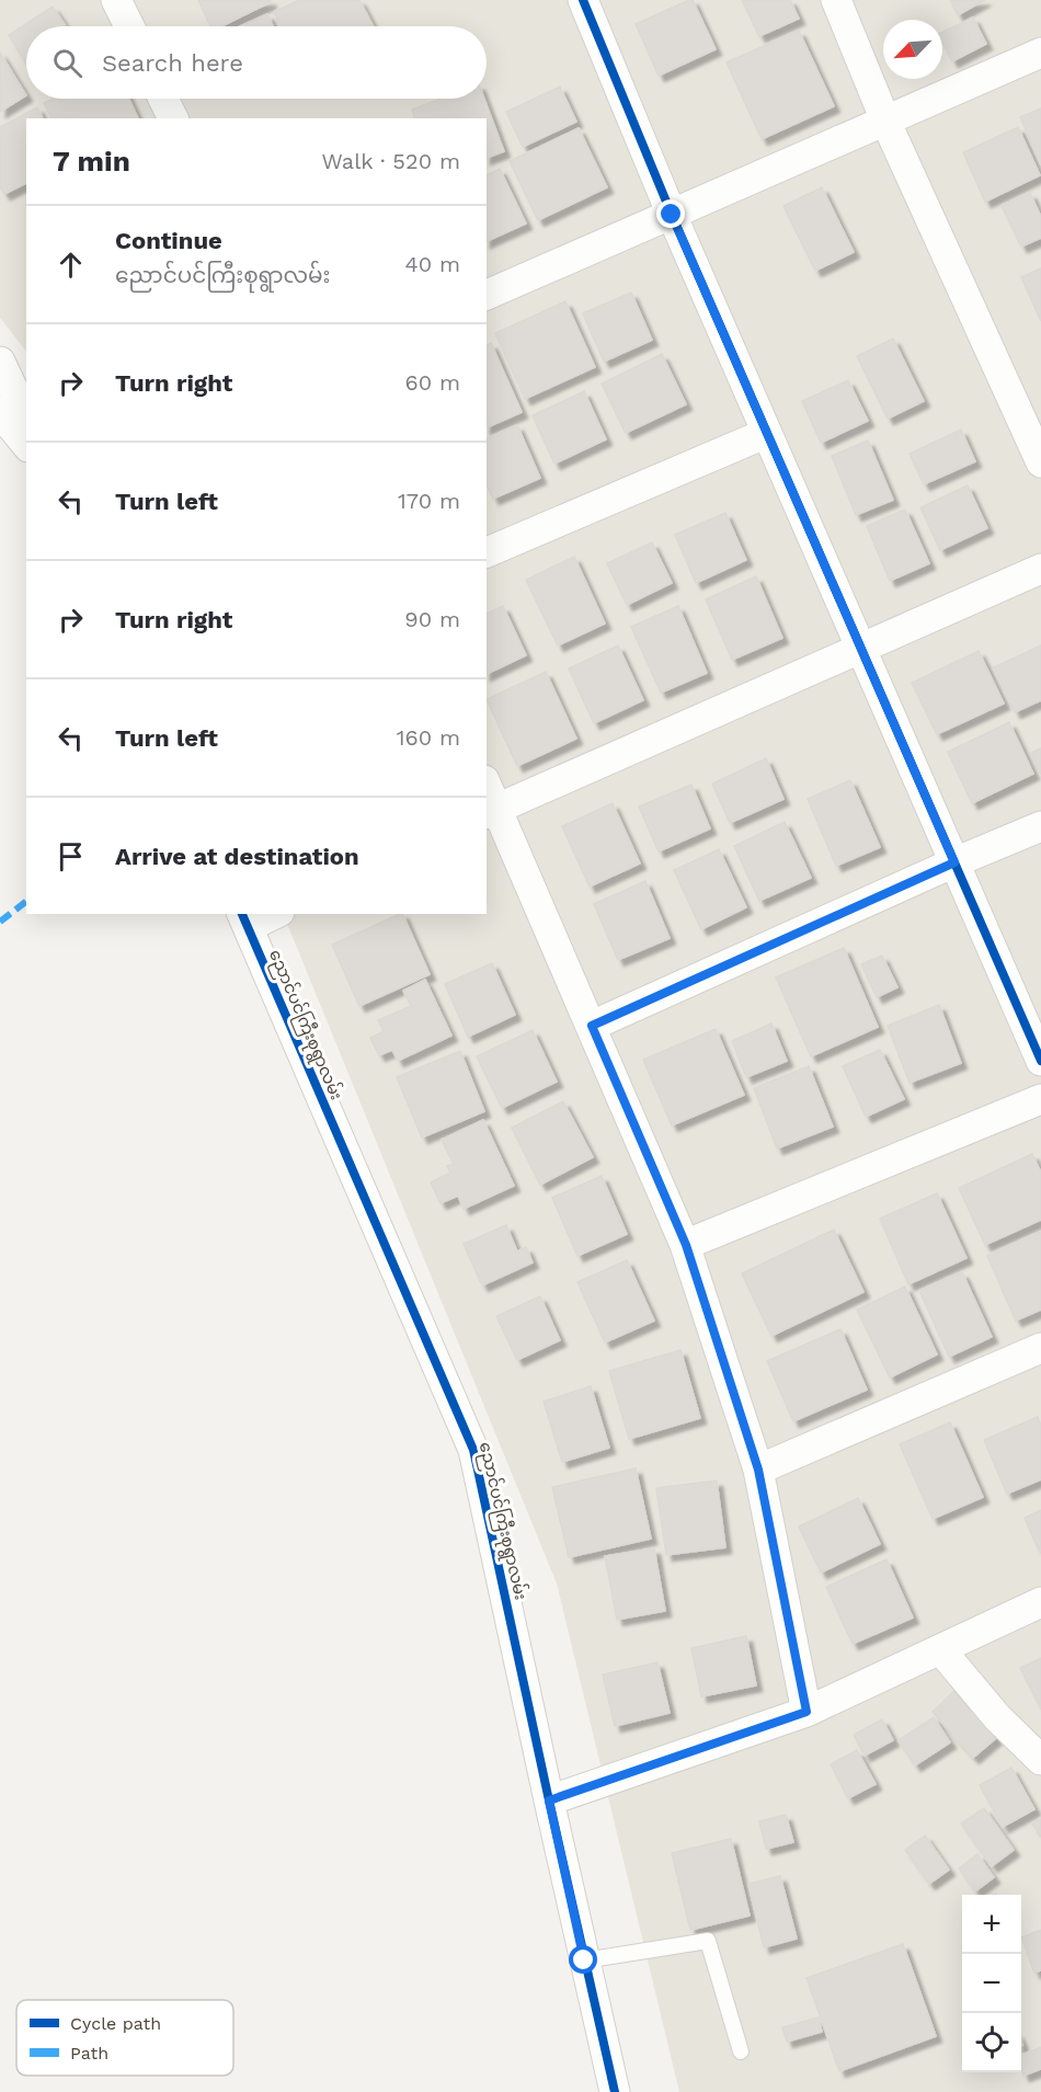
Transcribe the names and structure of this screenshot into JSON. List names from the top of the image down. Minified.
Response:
{"streets":{"street":["ညောင်ပင်ကြီးစုရွာလမ်း"]},"legend":["Cycle path","Path"],"north":"bottom left","page":{"search":"Search here","heading":["7 min","Walk · 520 m"],"list":[["Continue","ညောင်ပင်ကြီးစုရွာလမ်း","40 m"],["Turn right","60 m"],["Turn left","170 m"],["Turn right","90 m"],["Turn left","160 m"],"Arrive at destination"],"map_buttons":["+","−"]}}
